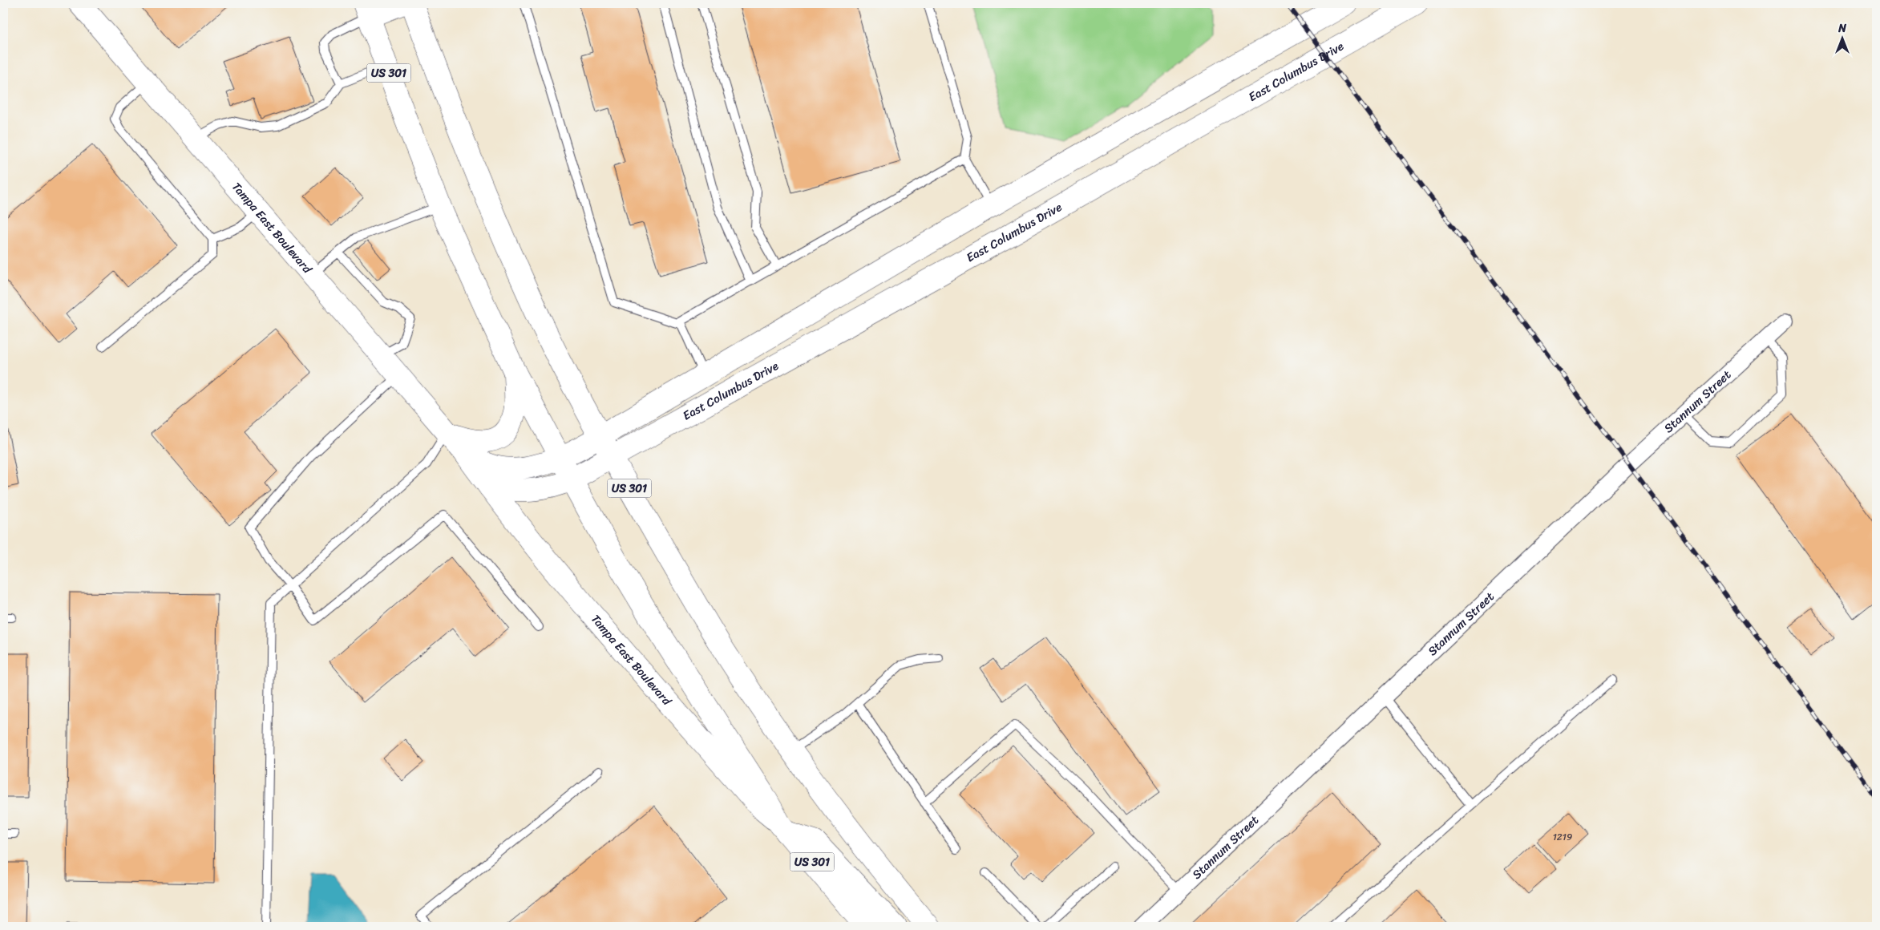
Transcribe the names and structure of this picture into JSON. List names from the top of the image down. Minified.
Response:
{"streets":{"main road":["East Columbus Drive","US 301","Tampa East Boulevard"],"street":["Stannum Street"]},"crossings":[["East Columbus Drive","US 301"],["East Columbus Drive","Tampa East Boulevard"],["US 301","Tampa East Boulevard"]],"house_numbers":["1219"],"north":"top"}
